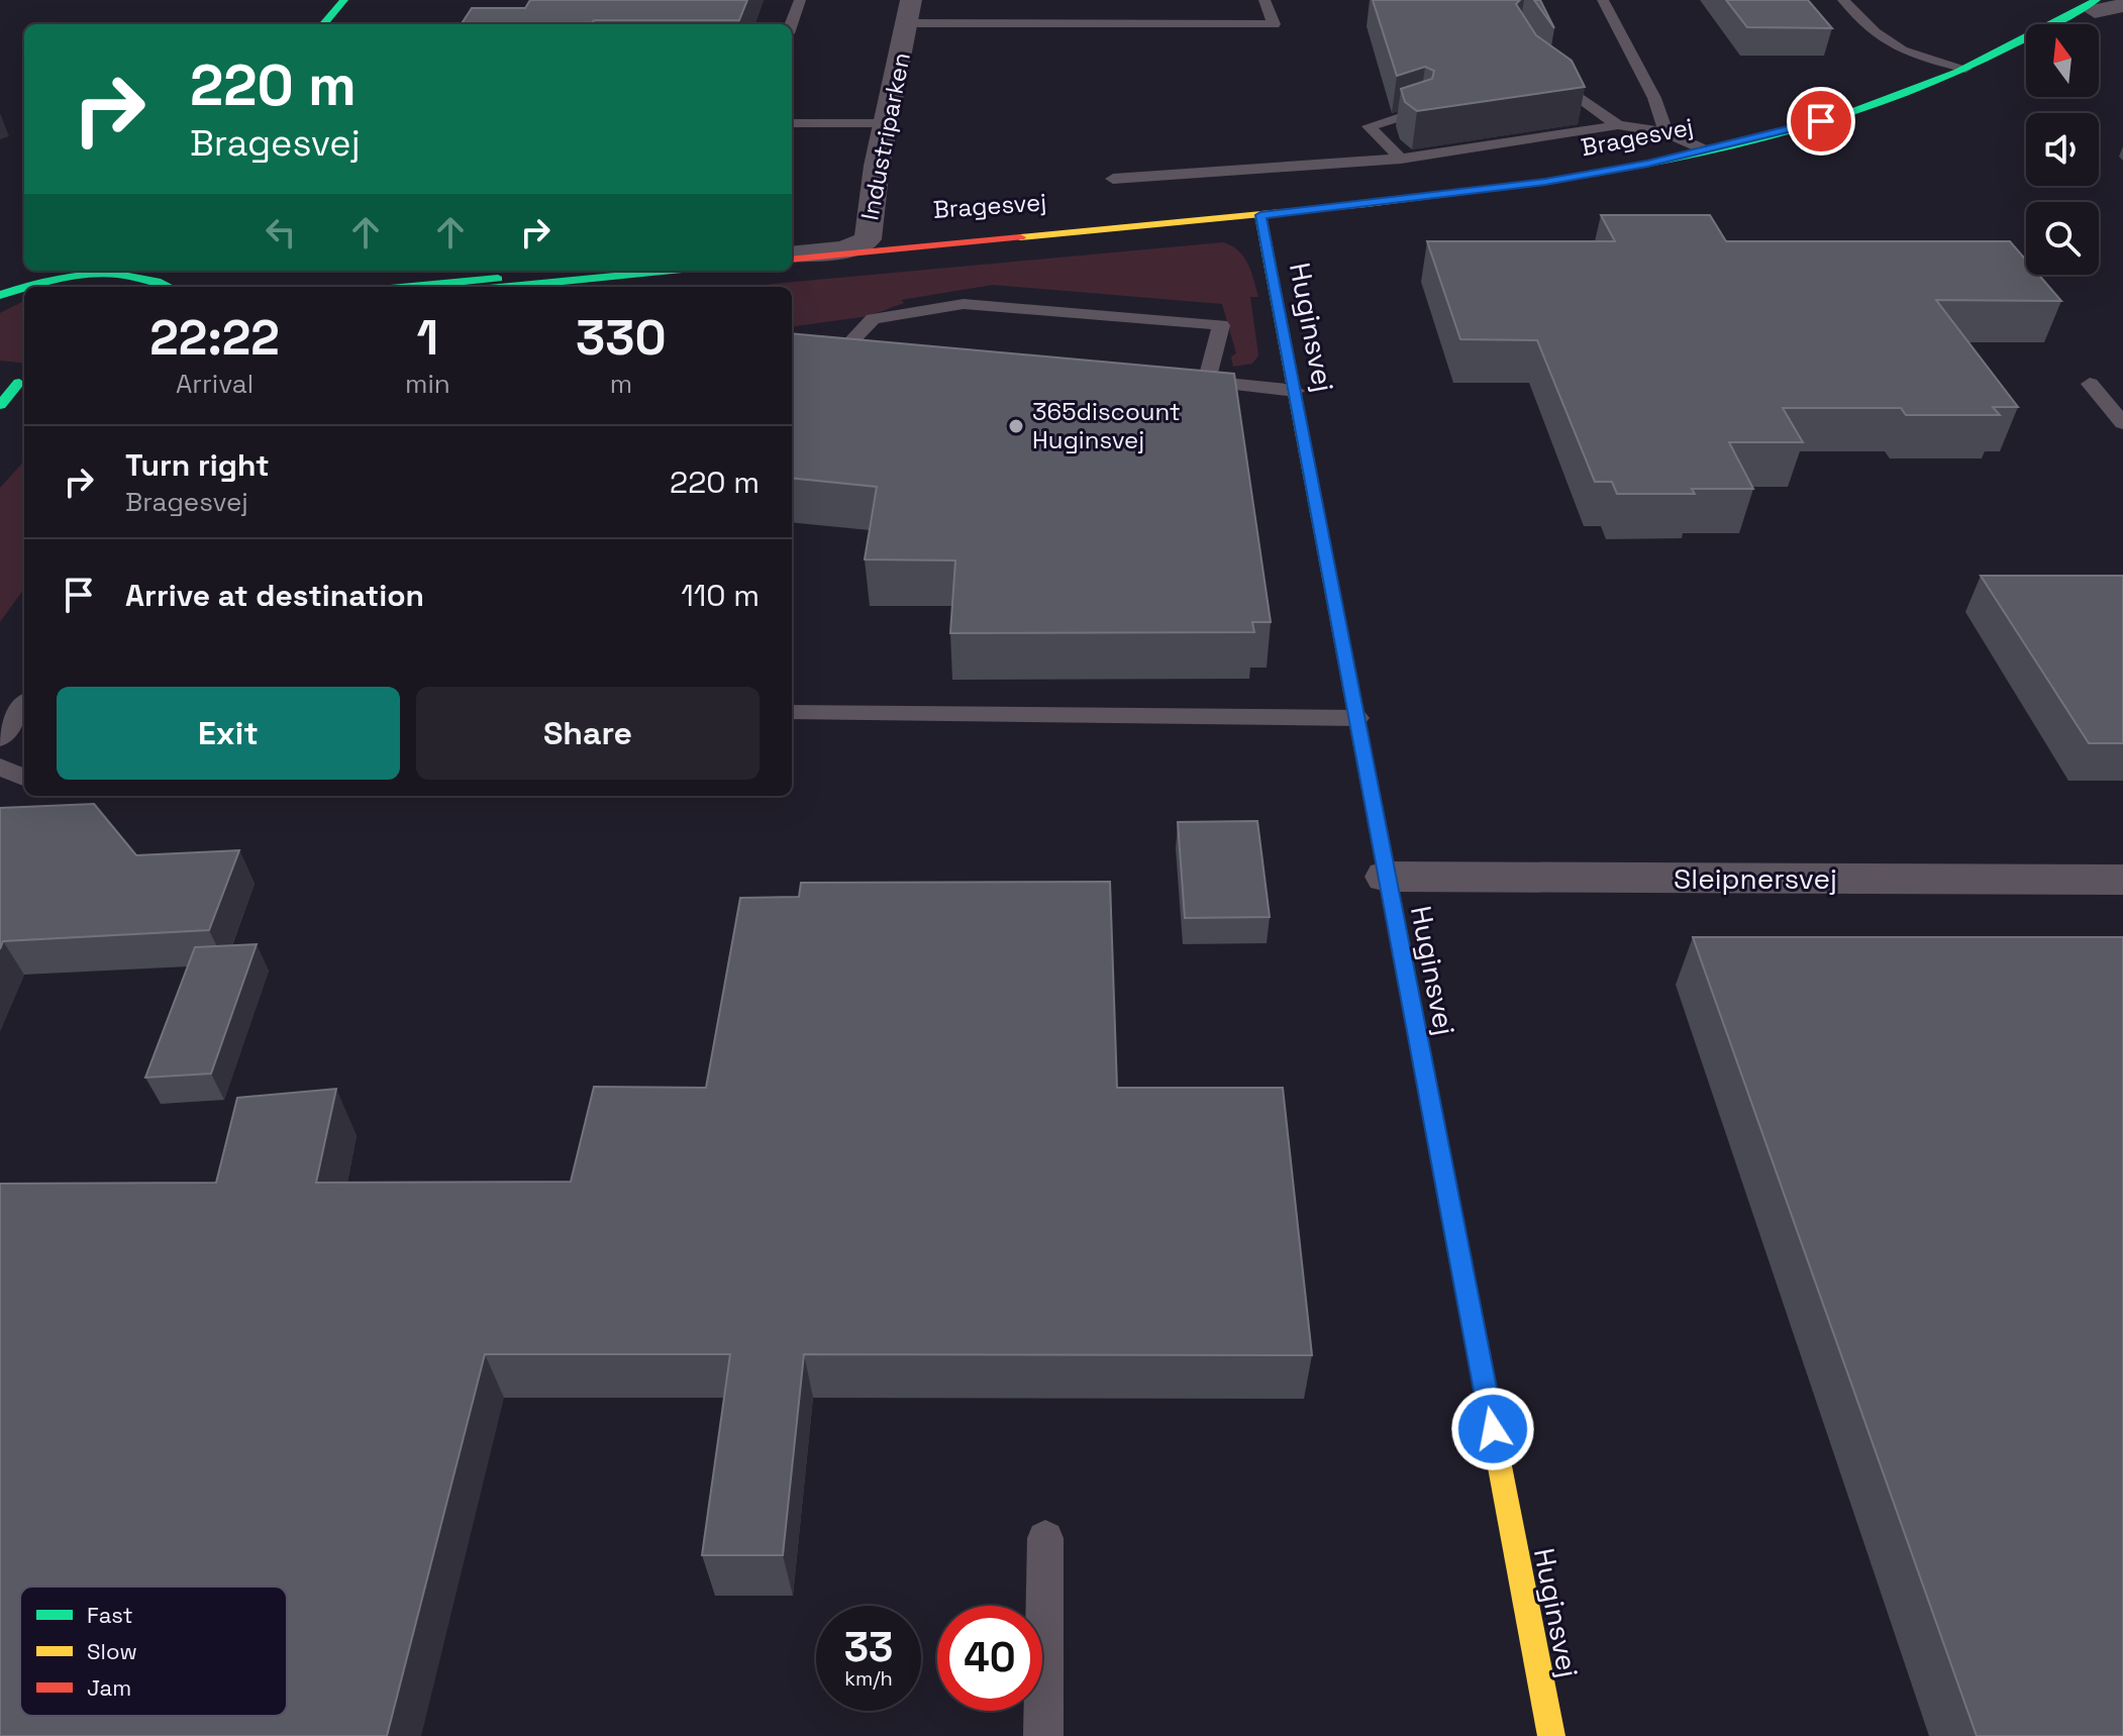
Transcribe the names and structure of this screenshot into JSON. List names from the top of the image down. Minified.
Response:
{"streets":{"main road":["Bragesvej","Huginsvej"],"street":["Industriparken","Sleipnersvej"]},"crossings":[["Industriparken","Bragesvej"],["Bragesvej","Huginsvej"],["Huginsvej","Sleipnersvej"]],"places":["365discount Huginsvej"],"legend":["Fast","Slow","Jam"],"north":"top","page":{"turn":["220 m","Bragesvej"],"eta":["22:22","Arrival","1","min","330","m"],"list":[{"name":"Turn right","note":"Bragesvej","value":"220 m"},{"name":"Arrive at destination","value":"110 m"}],"buttons":["Exit","Share"],"speed":"33 km/h","limit":"40"}}
